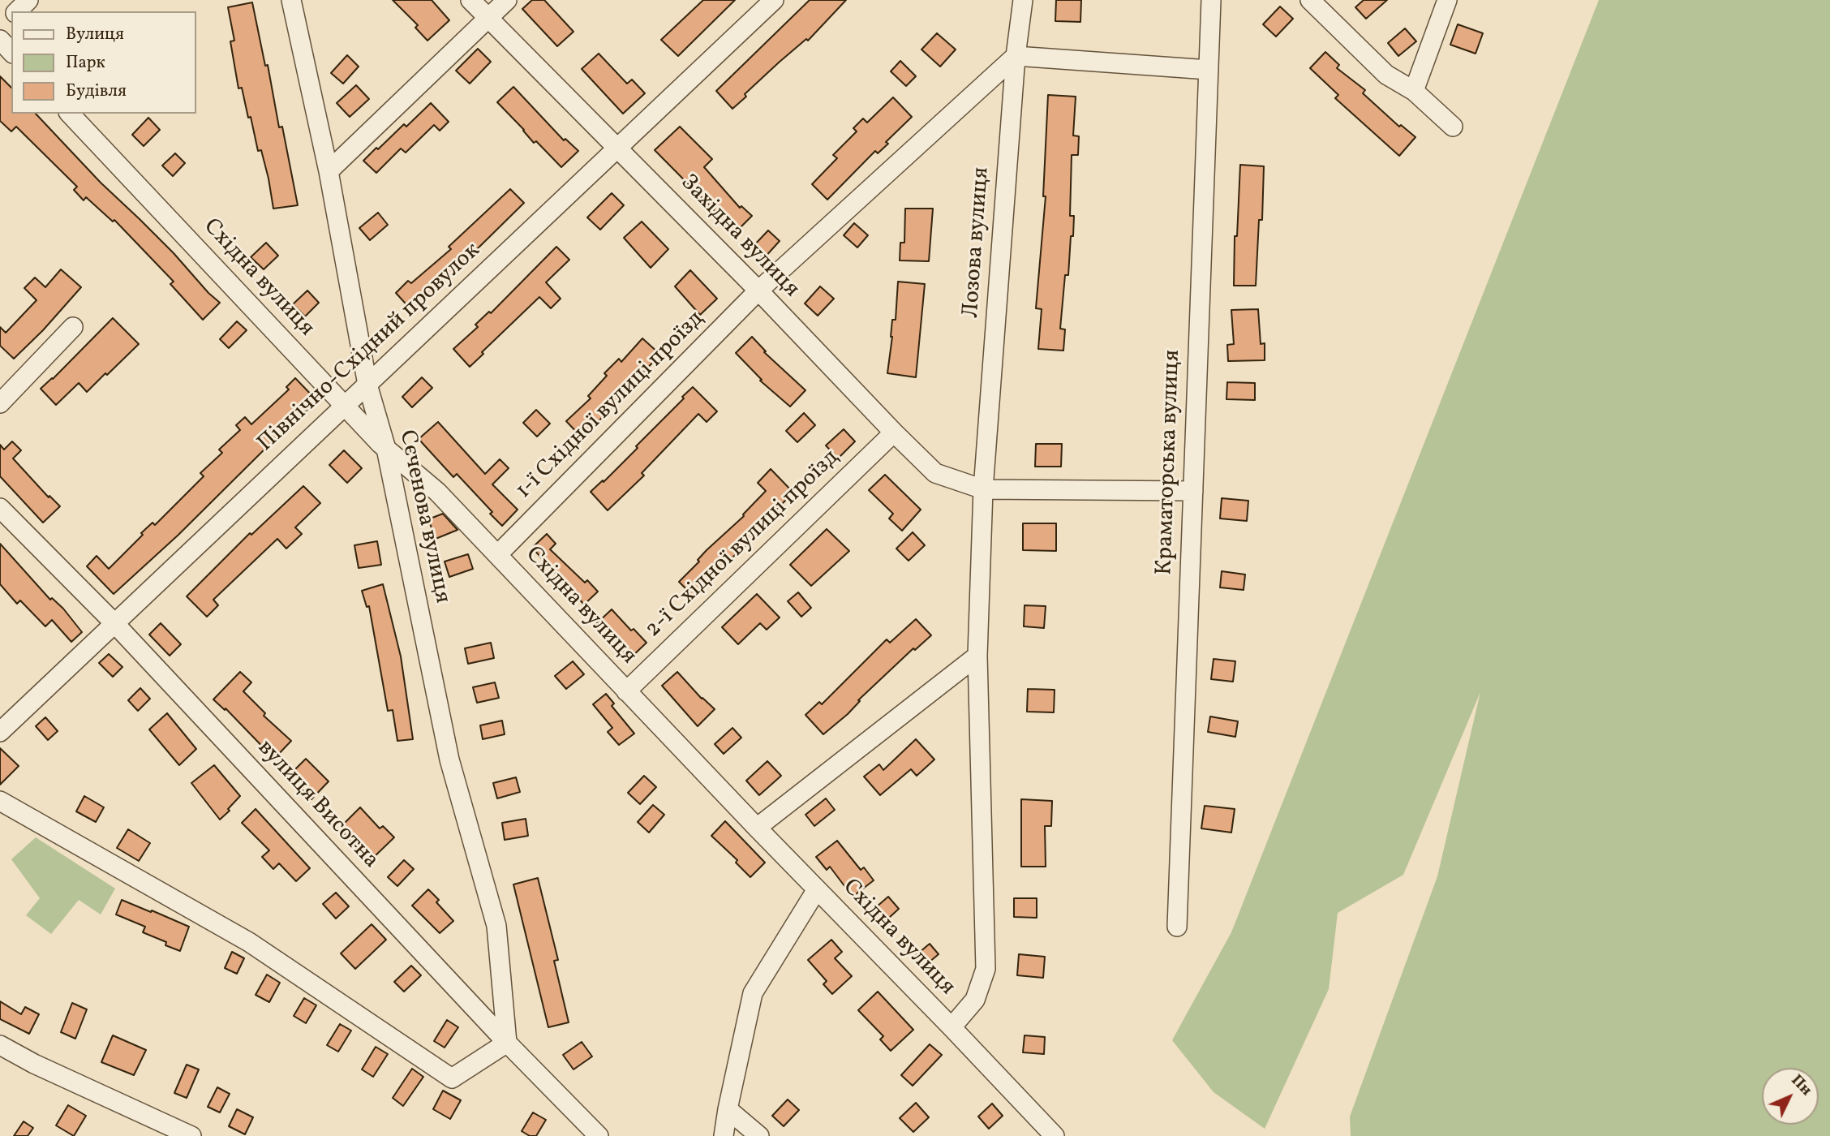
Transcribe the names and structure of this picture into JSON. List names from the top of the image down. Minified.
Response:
{"streets":{"street":["Західна вулиця","Лозова вулиця","Східна вулиця","Північно-Східний провулок","1-ї Східної вулиці проїзд","Краматорська вулиця","Сєченова вулиця","2-ї Східної вулиці проїзд","вулиця Висотна"]},"crossings":[["Західна вулиця","Лозова вулиця"],["Західна вулиця","Північно-Східний провулок"],["Західна вулиця","1-ї Східної вулиці проїзд"],["Західна вулиця","Краматорська вулиця"],["Західна вулиця","2-ї Східної вулиці проїзд"],["Лозова вулиця","Східна вулиця"],["Лозова вулиця","1-ї Східної вулиці проїзд"],["Східна вулиця","Північно-Східний провулок"],["Східна вулиця","1-ї Східної вулиці проїзд"],["Східна вулиця","Сєченова вулиця"],["Східна вулиця","2-ї Східної вулиці проїзд"],["Північно-Східний провулок","Сєченова вулиця"],["Північно-Східний провулок","вулиця Висотна"],["Сєченова вулиця","вулиця Висотна"]],"legend":["Вулиця","Парк","Будівля"],"north":"top right"}
